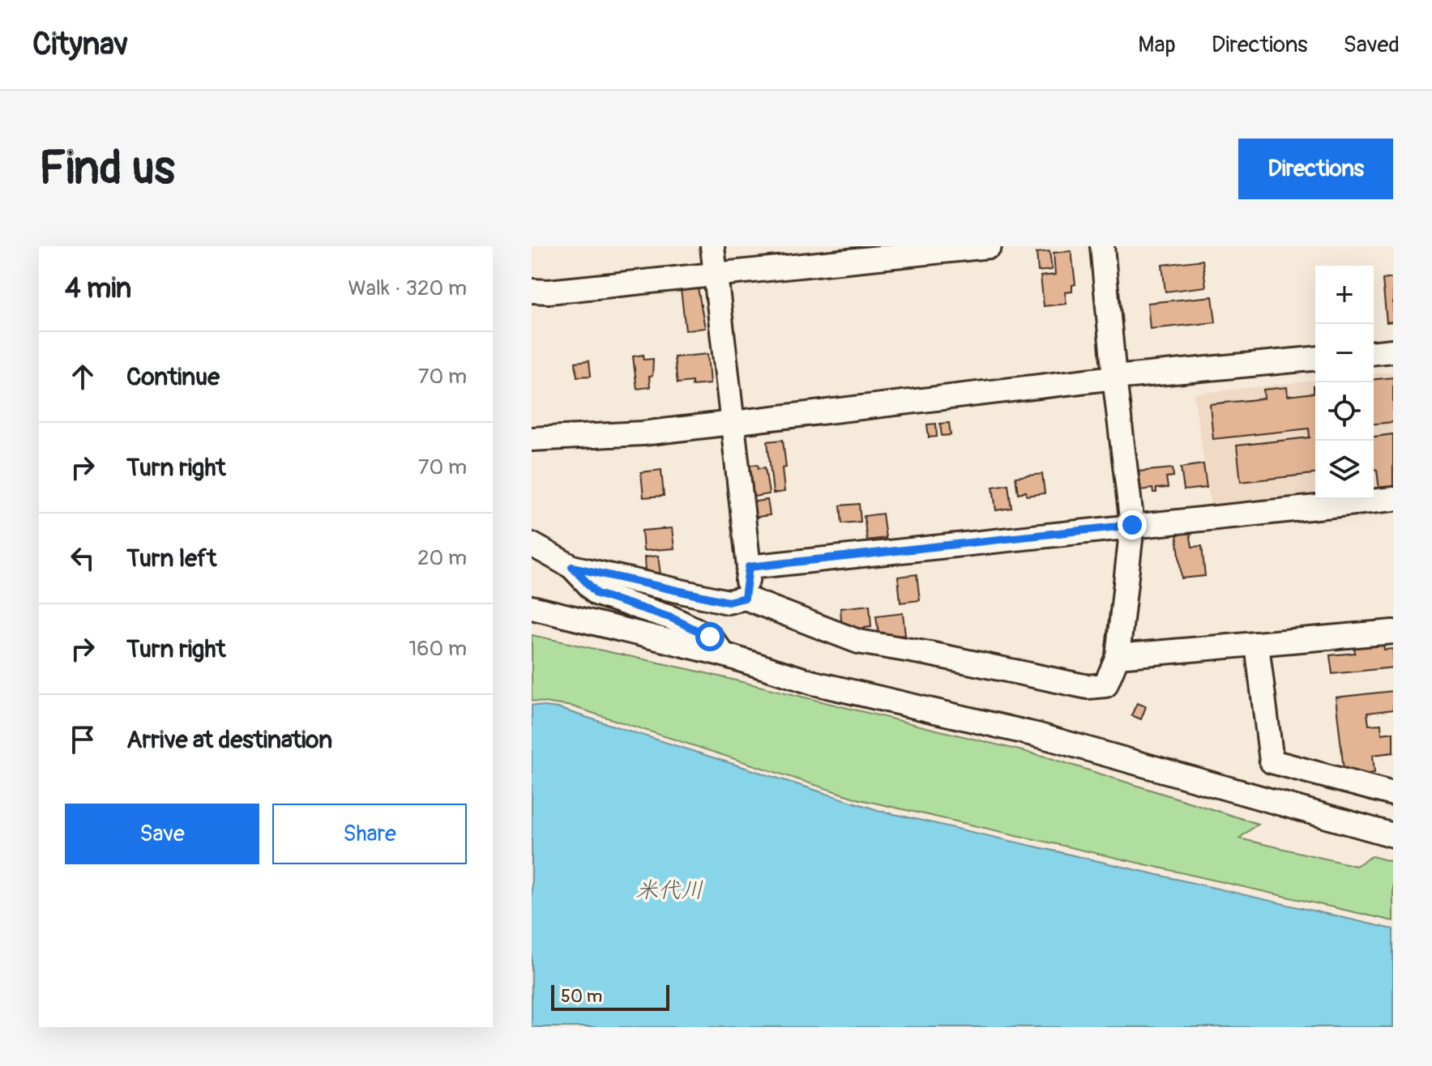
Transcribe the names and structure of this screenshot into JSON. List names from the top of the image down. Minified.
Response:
{"water":["米代川"],"scale_bar":"50 m","page":{"header":"Citynav","nav":["Map","Directions","Saved"],"buttons":["Directions",["Save","Share"]],"title":"Find us","heading":["4 min","Walk · 320 m"],"map_buttons":["+","−"],"list":[["Continue","70 m"],["Turn right","70 m"],["Turn left","20 m"],["Turn right","160 m"],"Arrive at destination"],"scale":"50 m"}}
